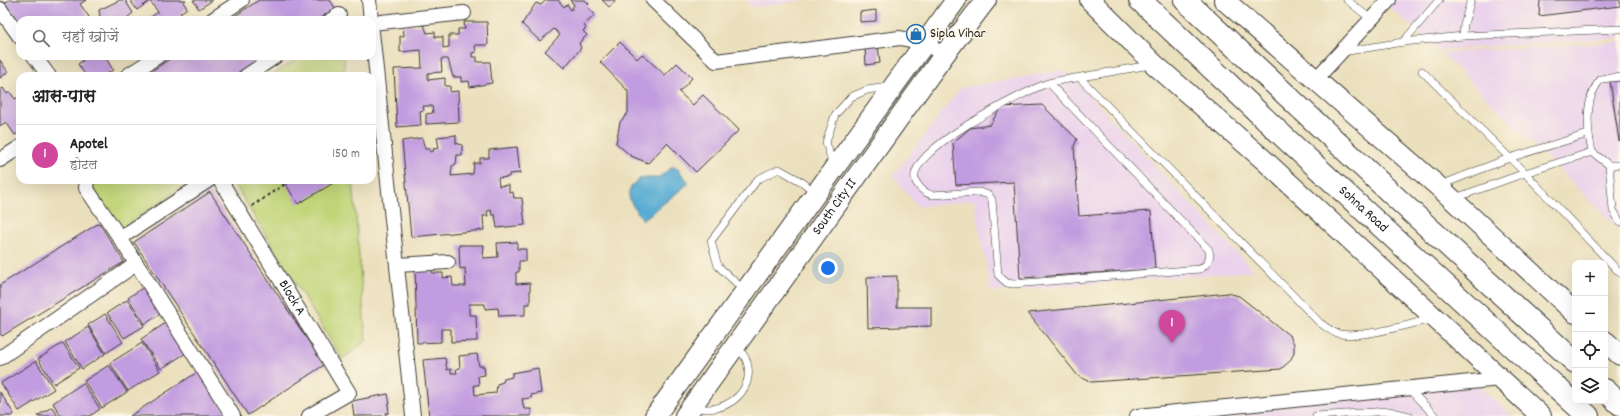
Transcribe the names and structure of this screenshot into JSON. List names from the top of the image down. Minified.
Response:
{"streets":{"highway":["Sohna Road"],"main road":["South City II"],"street":["Block A"]},"places":{"shop":["Sipla Vihar"]},"page":{"search":"यहाँ खोजें","heading":"आस-पास","list":[{"mark":"1","name":"Apotel","note":"होटल","value":"150 m"}],"map_buttons":["+","−"],"pins":"1"}}
